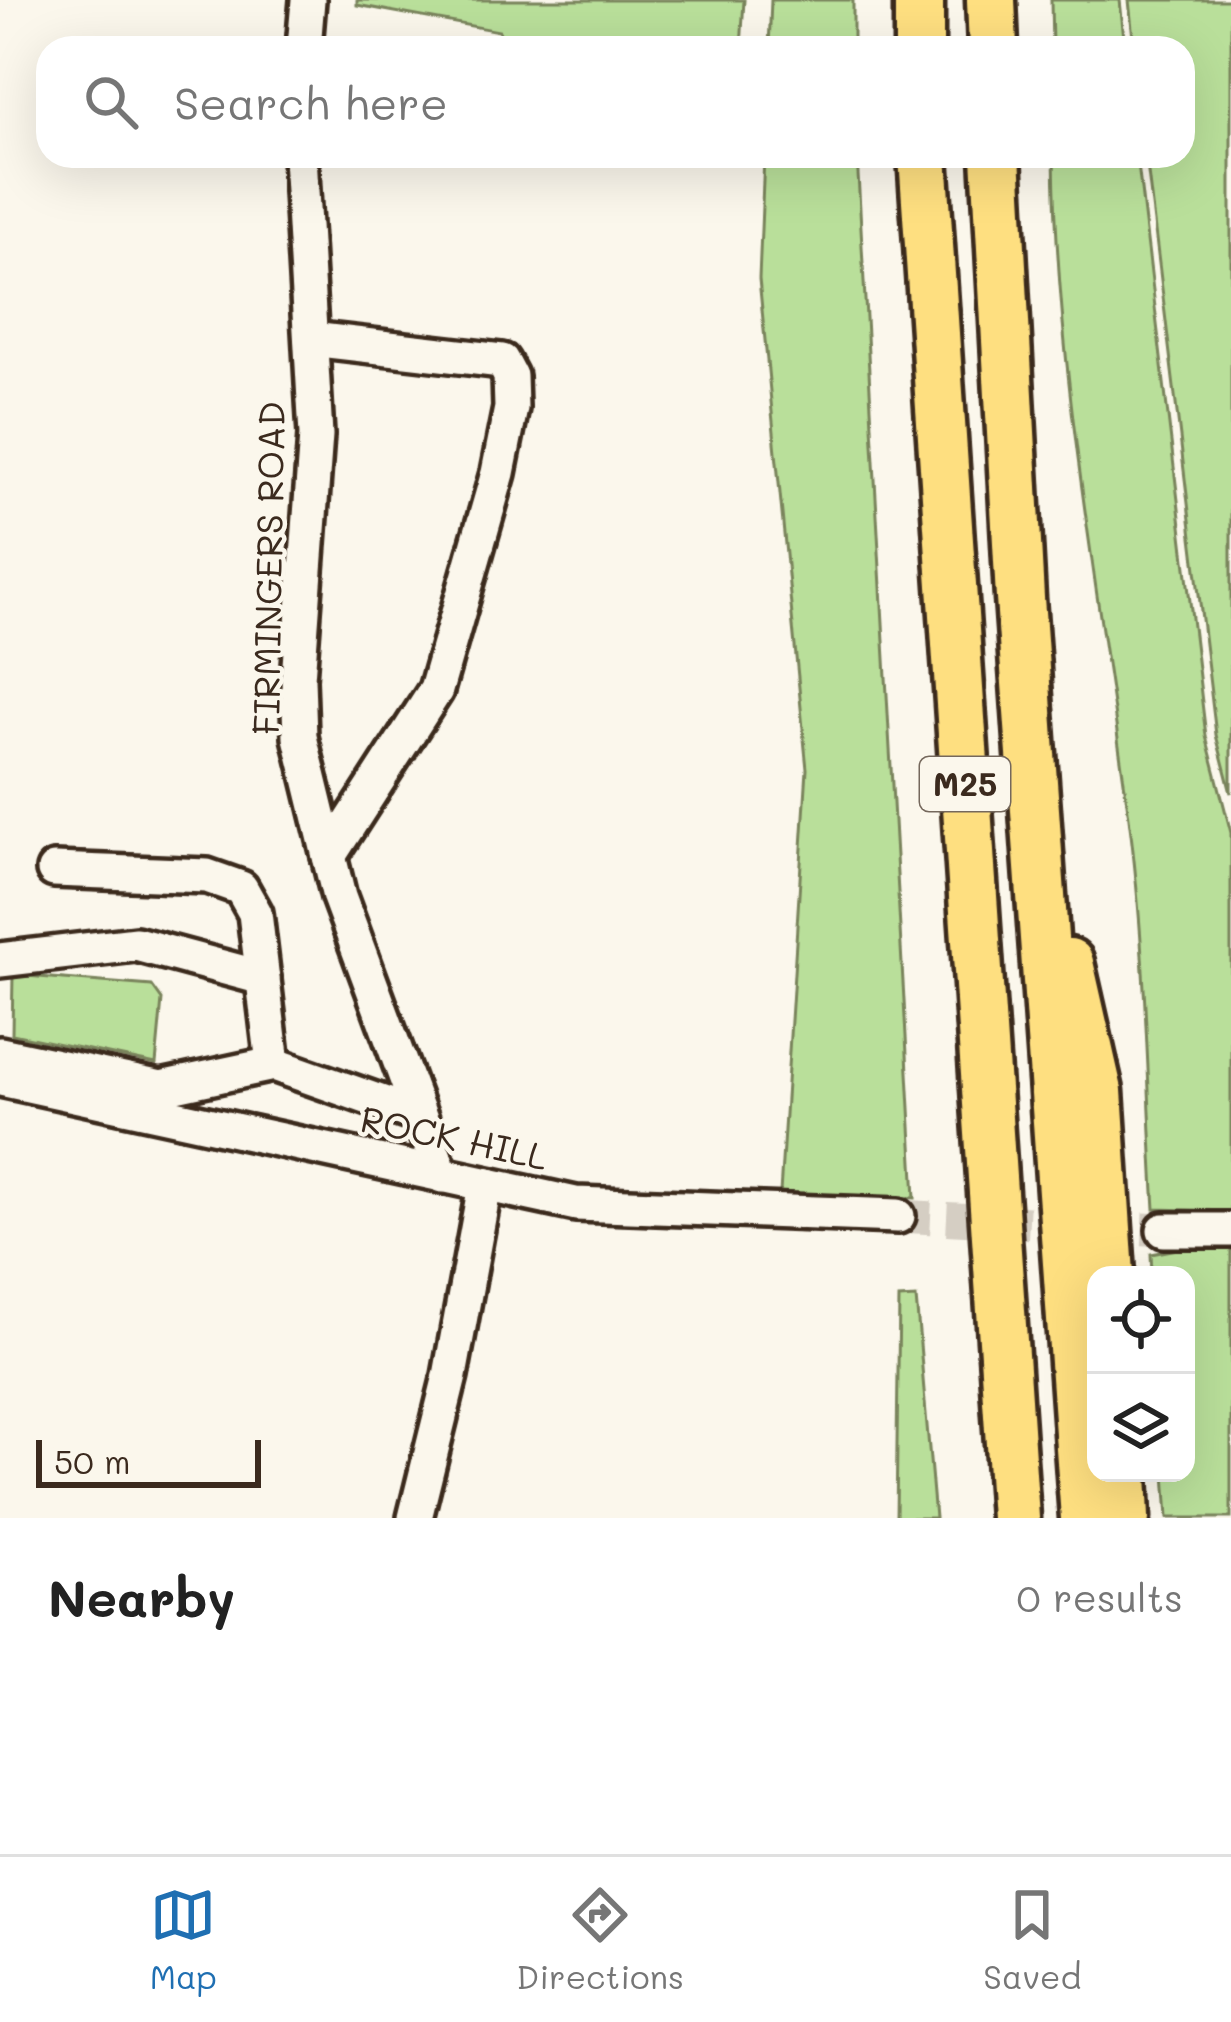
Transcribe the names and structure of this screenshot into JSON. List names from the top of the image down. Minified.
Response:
{"streets":{"highway":["M25"],"street":["FIRMINGERS ROAD","ROCK HILL"]},"crossings":[["FIRMINGERS ROAD","ROCK HILL"]],"scale_bar":"50 m","page":{"search":"Search here","scale":"50 m","heading":["Nearby","0 results"],"nav":["Map","Directions","Saved"]}}
